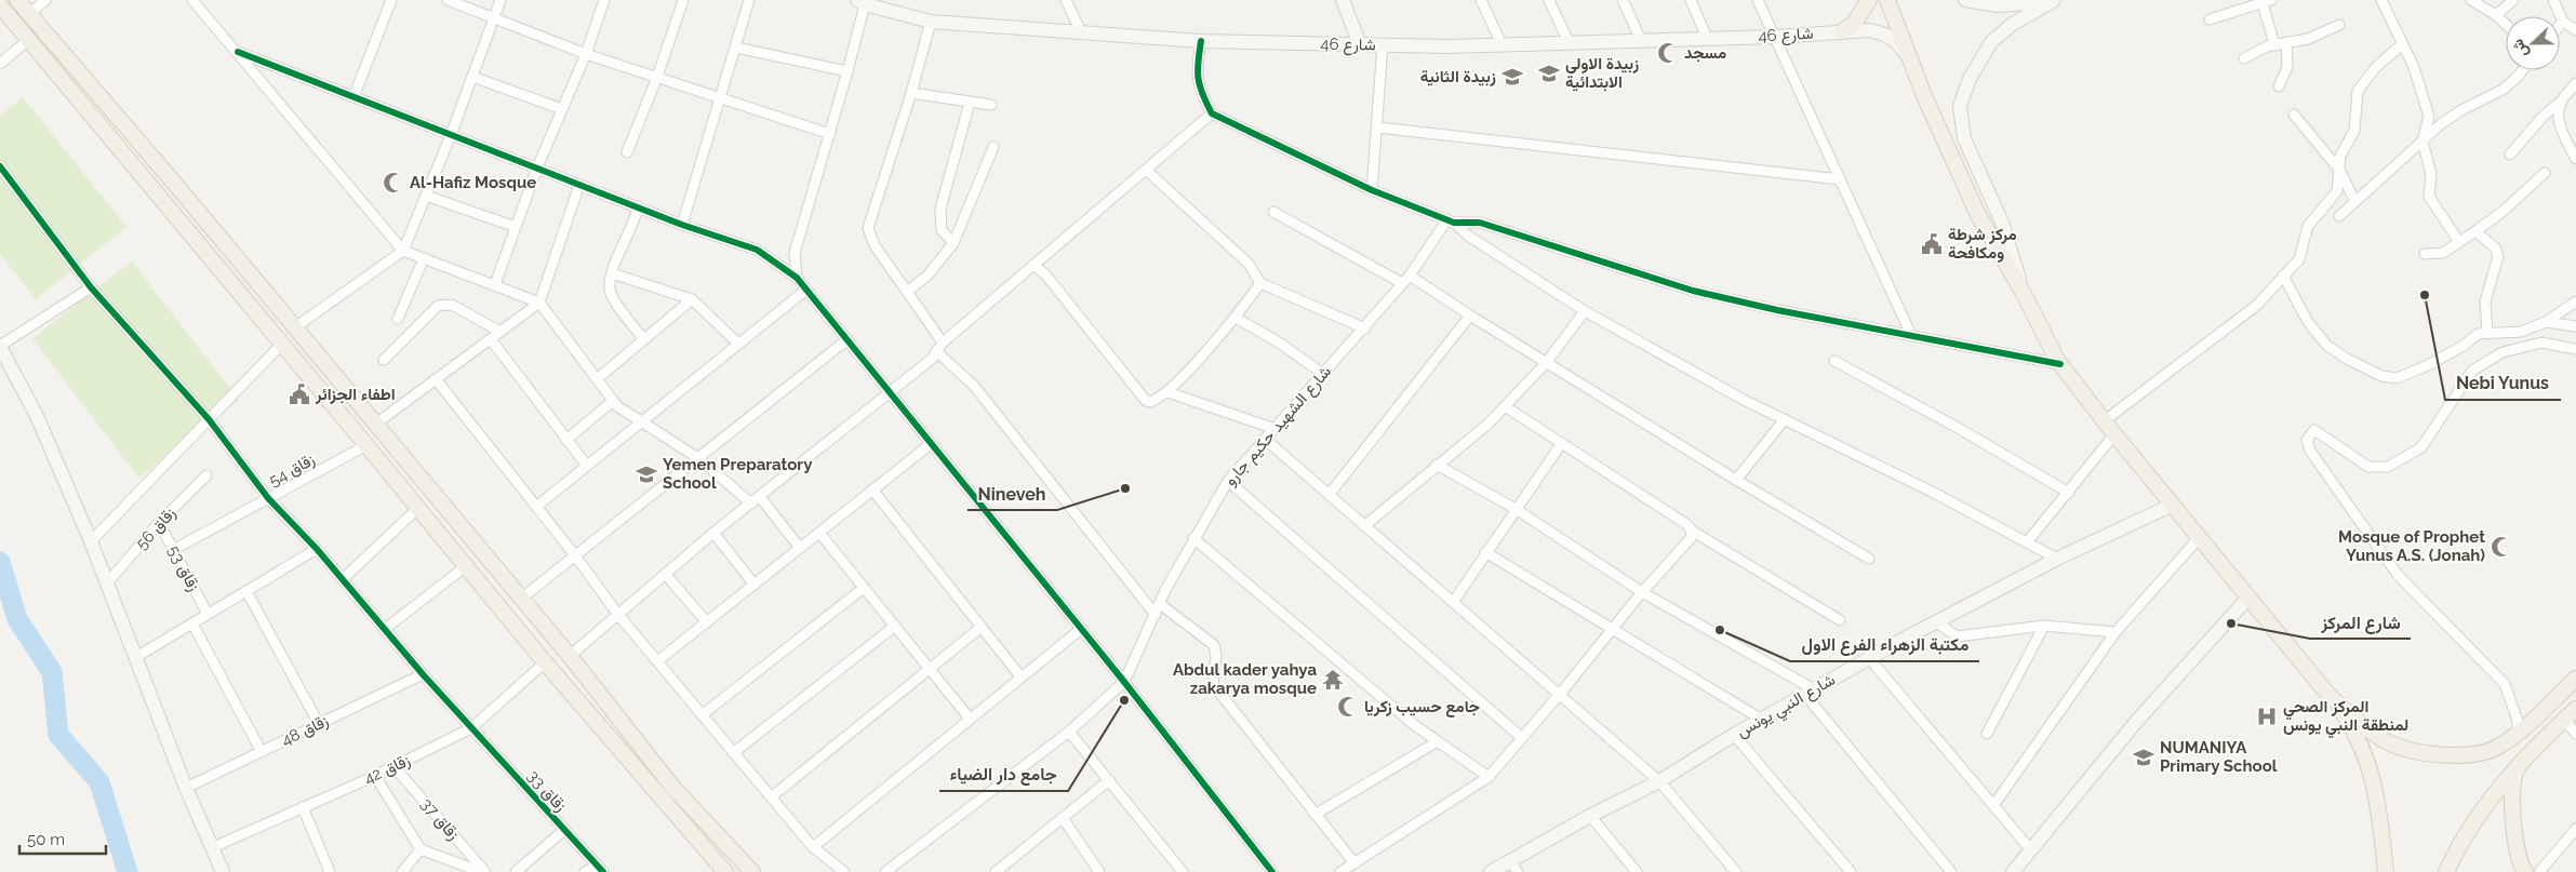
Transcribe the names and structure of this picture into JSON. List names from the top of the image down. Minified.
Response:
{"streets":{"street":["شارع 46","شارع الشهيد حكيم جارو","زقاق 54","زقاق 56","زقاق 53","شارع النبي يونس","زقاق 48","زقاق 42","زقاق 33","زقاق 37"]},"crossings":[["زقاق 54","زقاق 53"],["زقاق 54","زقاق 33"],["زقاق 56","زقاق 53"],["زقاق 48","زقاق 33"],["زقاق 42","زقاق 33"],["زقاق 42","زقاق 37"]],"places":{"mosque":["مسجد","Al-Hafiz Mosque","Mosque of Prophet Yunus A.S. (Jonah)","جامع حسيب زكريا"],"school or university":["زبيدة الاولى الابتدائية","زبيدة الثانية","Yemen Preparatory School","NUMANIYA Primary School"],"public building":["مركز شرطة ومكافحة","اطفاء الجزائر"],"other":["Nebi Yunus","Nineveh","شارع المركز","مكتبة الزهراء الفرع الاول","جامع دار الضياء"],"temple":["Abdul kader yahya zakarya mosque"],"hospital":["المركز الصحي لمنطقة النبي يونس"]},"scale_bar":"50 m","north":"left"}
